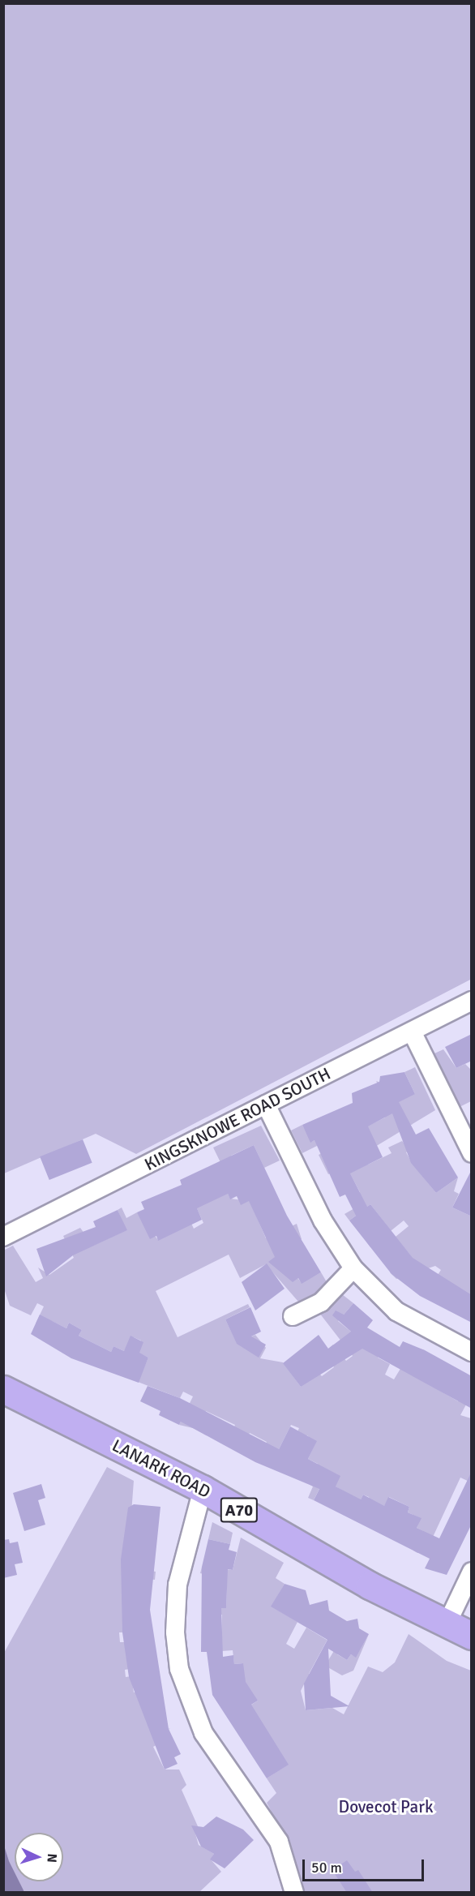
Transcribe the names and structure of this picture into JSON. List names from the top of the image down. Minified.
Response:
{"streets":{"main road":["LANARK ROAD","A70"],"street":["KINGSKNOWE ROAD SOUTH"]},"parks":["Dovecot Park"],"scale_bar":"50 m","north":"right"}
